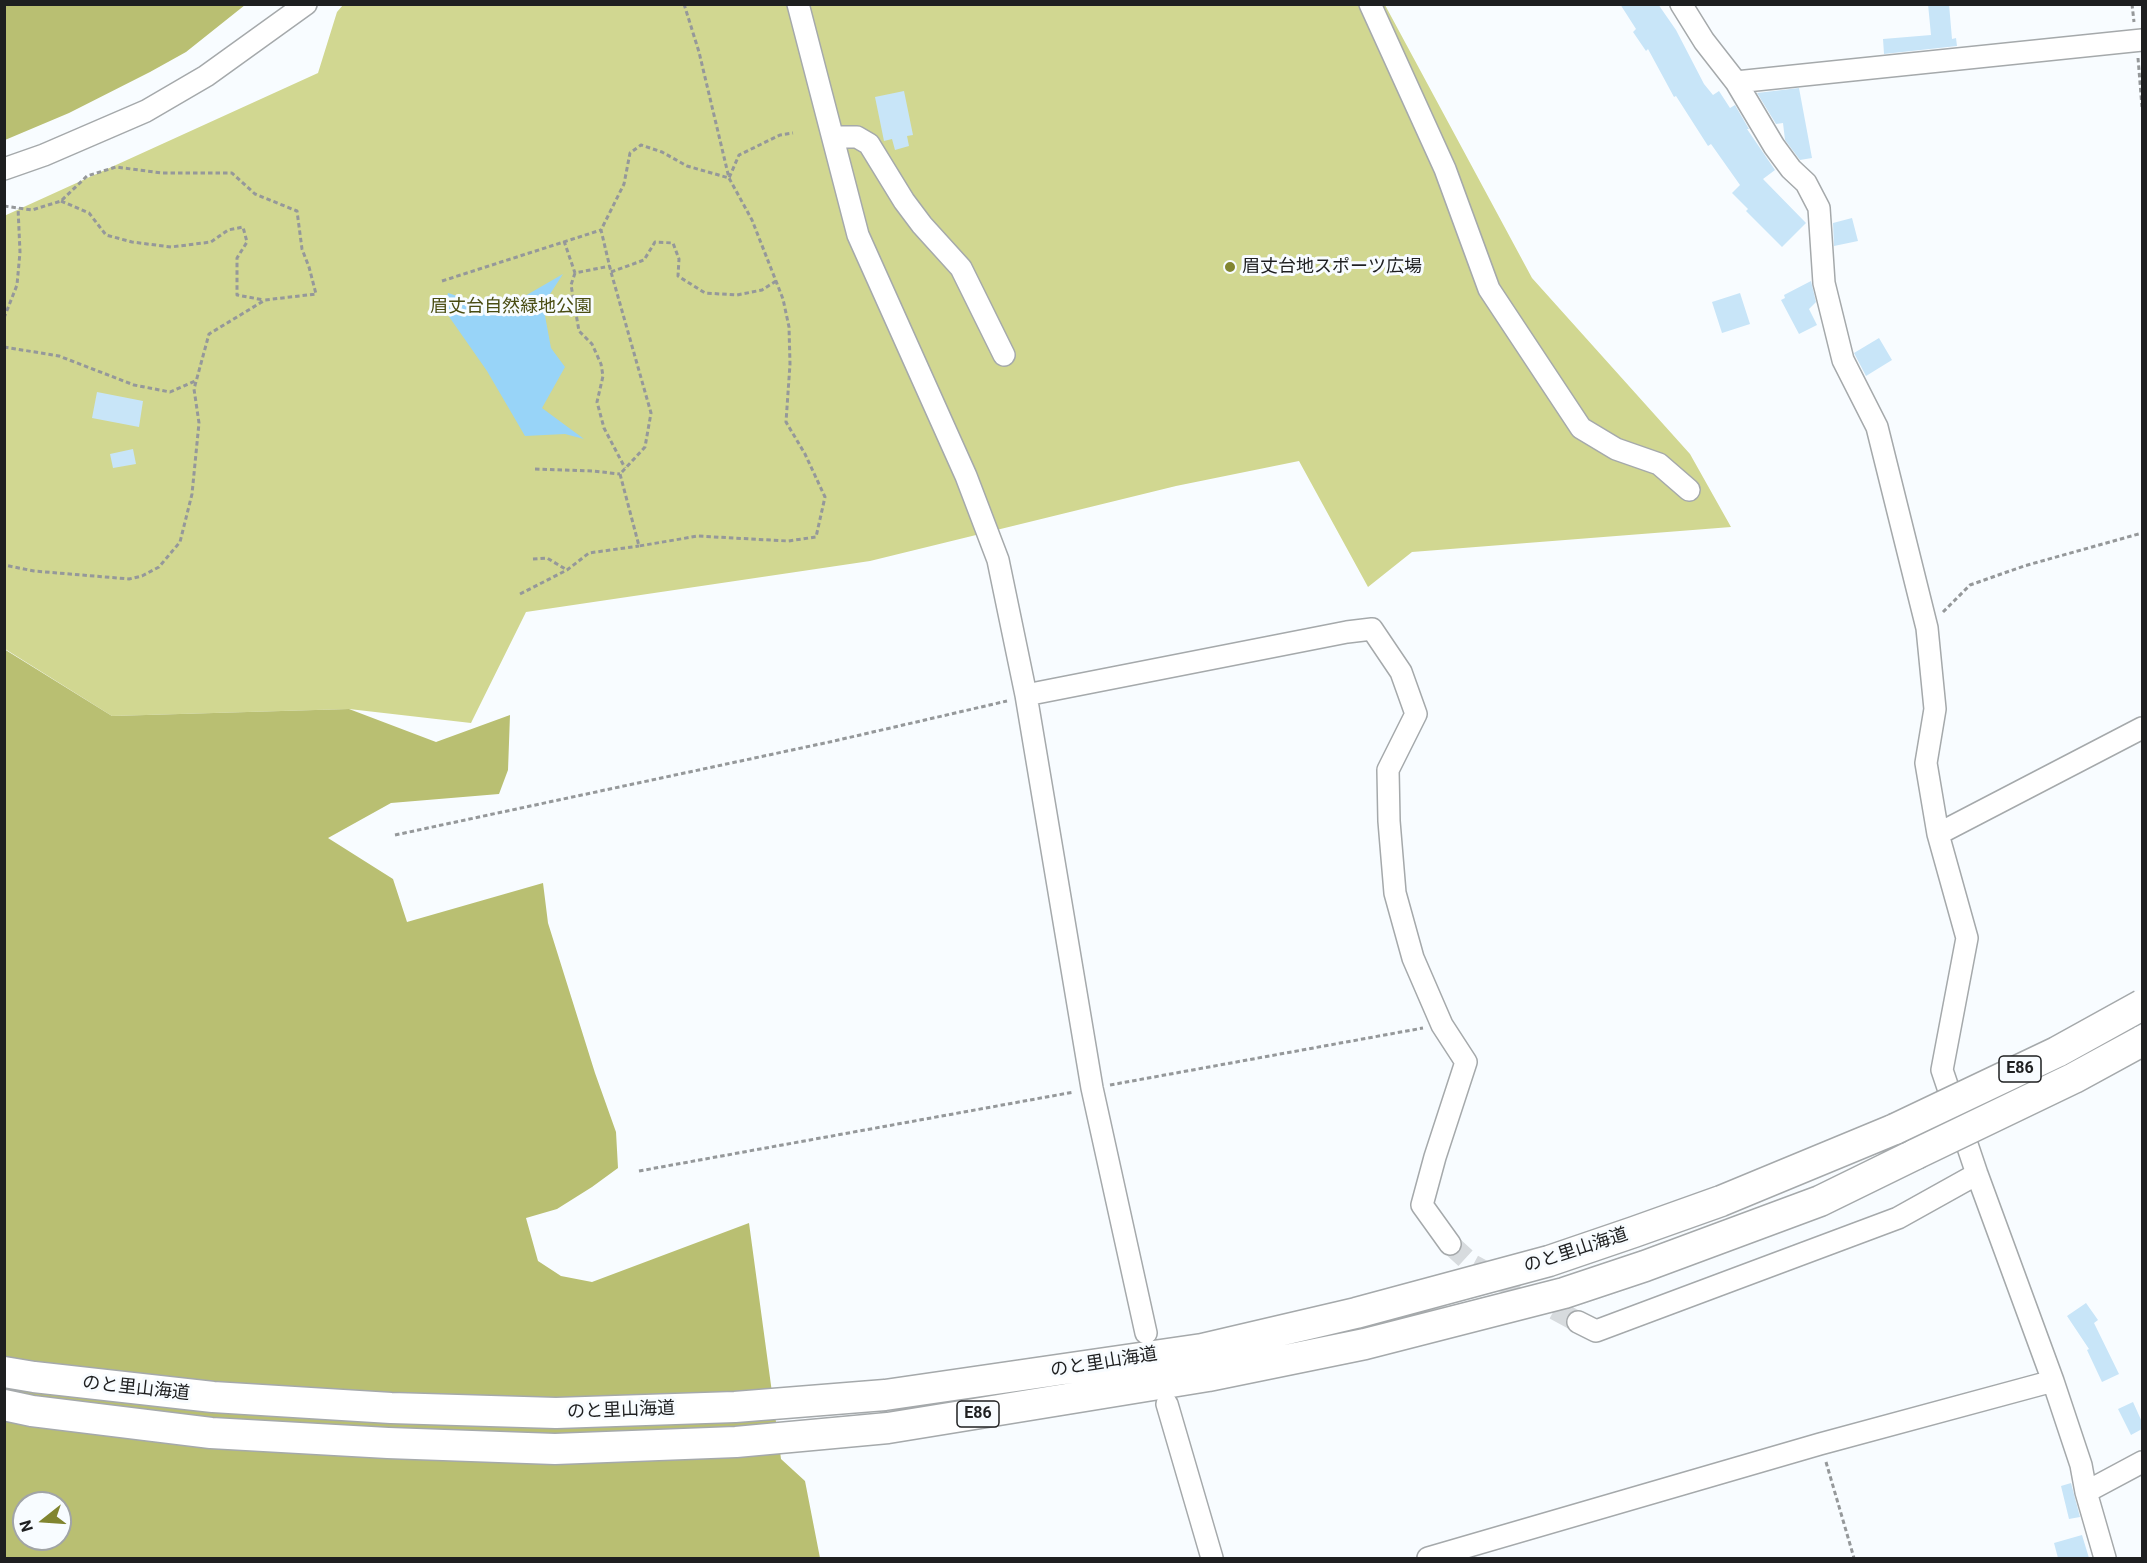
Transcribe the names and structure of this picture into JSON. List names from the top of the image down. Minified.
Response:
{"streets":{"highway":["E86","のと里山海道"]},"parks":["眉丈台自然緑地公園"],"places":["眉丈台地スポーツ広場"],"north":"left"}
